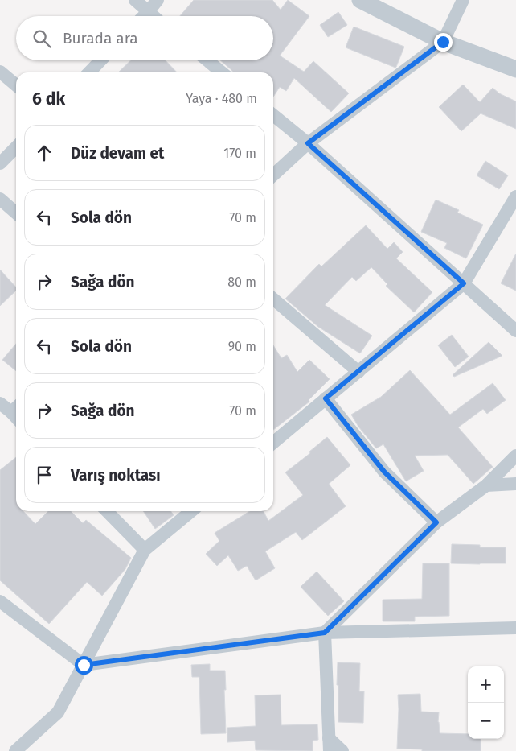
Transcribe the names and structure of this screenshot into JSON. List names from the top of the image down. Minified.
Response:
{"page":{"search":"Burada ara","heading":["6 dk","Yaya · 480 m"],"list":[["Düz devam et","170 m"],["Sola dön","70 m"],["Sağa dön","80 m"],["Sola dön","90 m"],["Sağa dön","70 m"],"Varış noktası"],"map_buttons":["+","−"]}}
